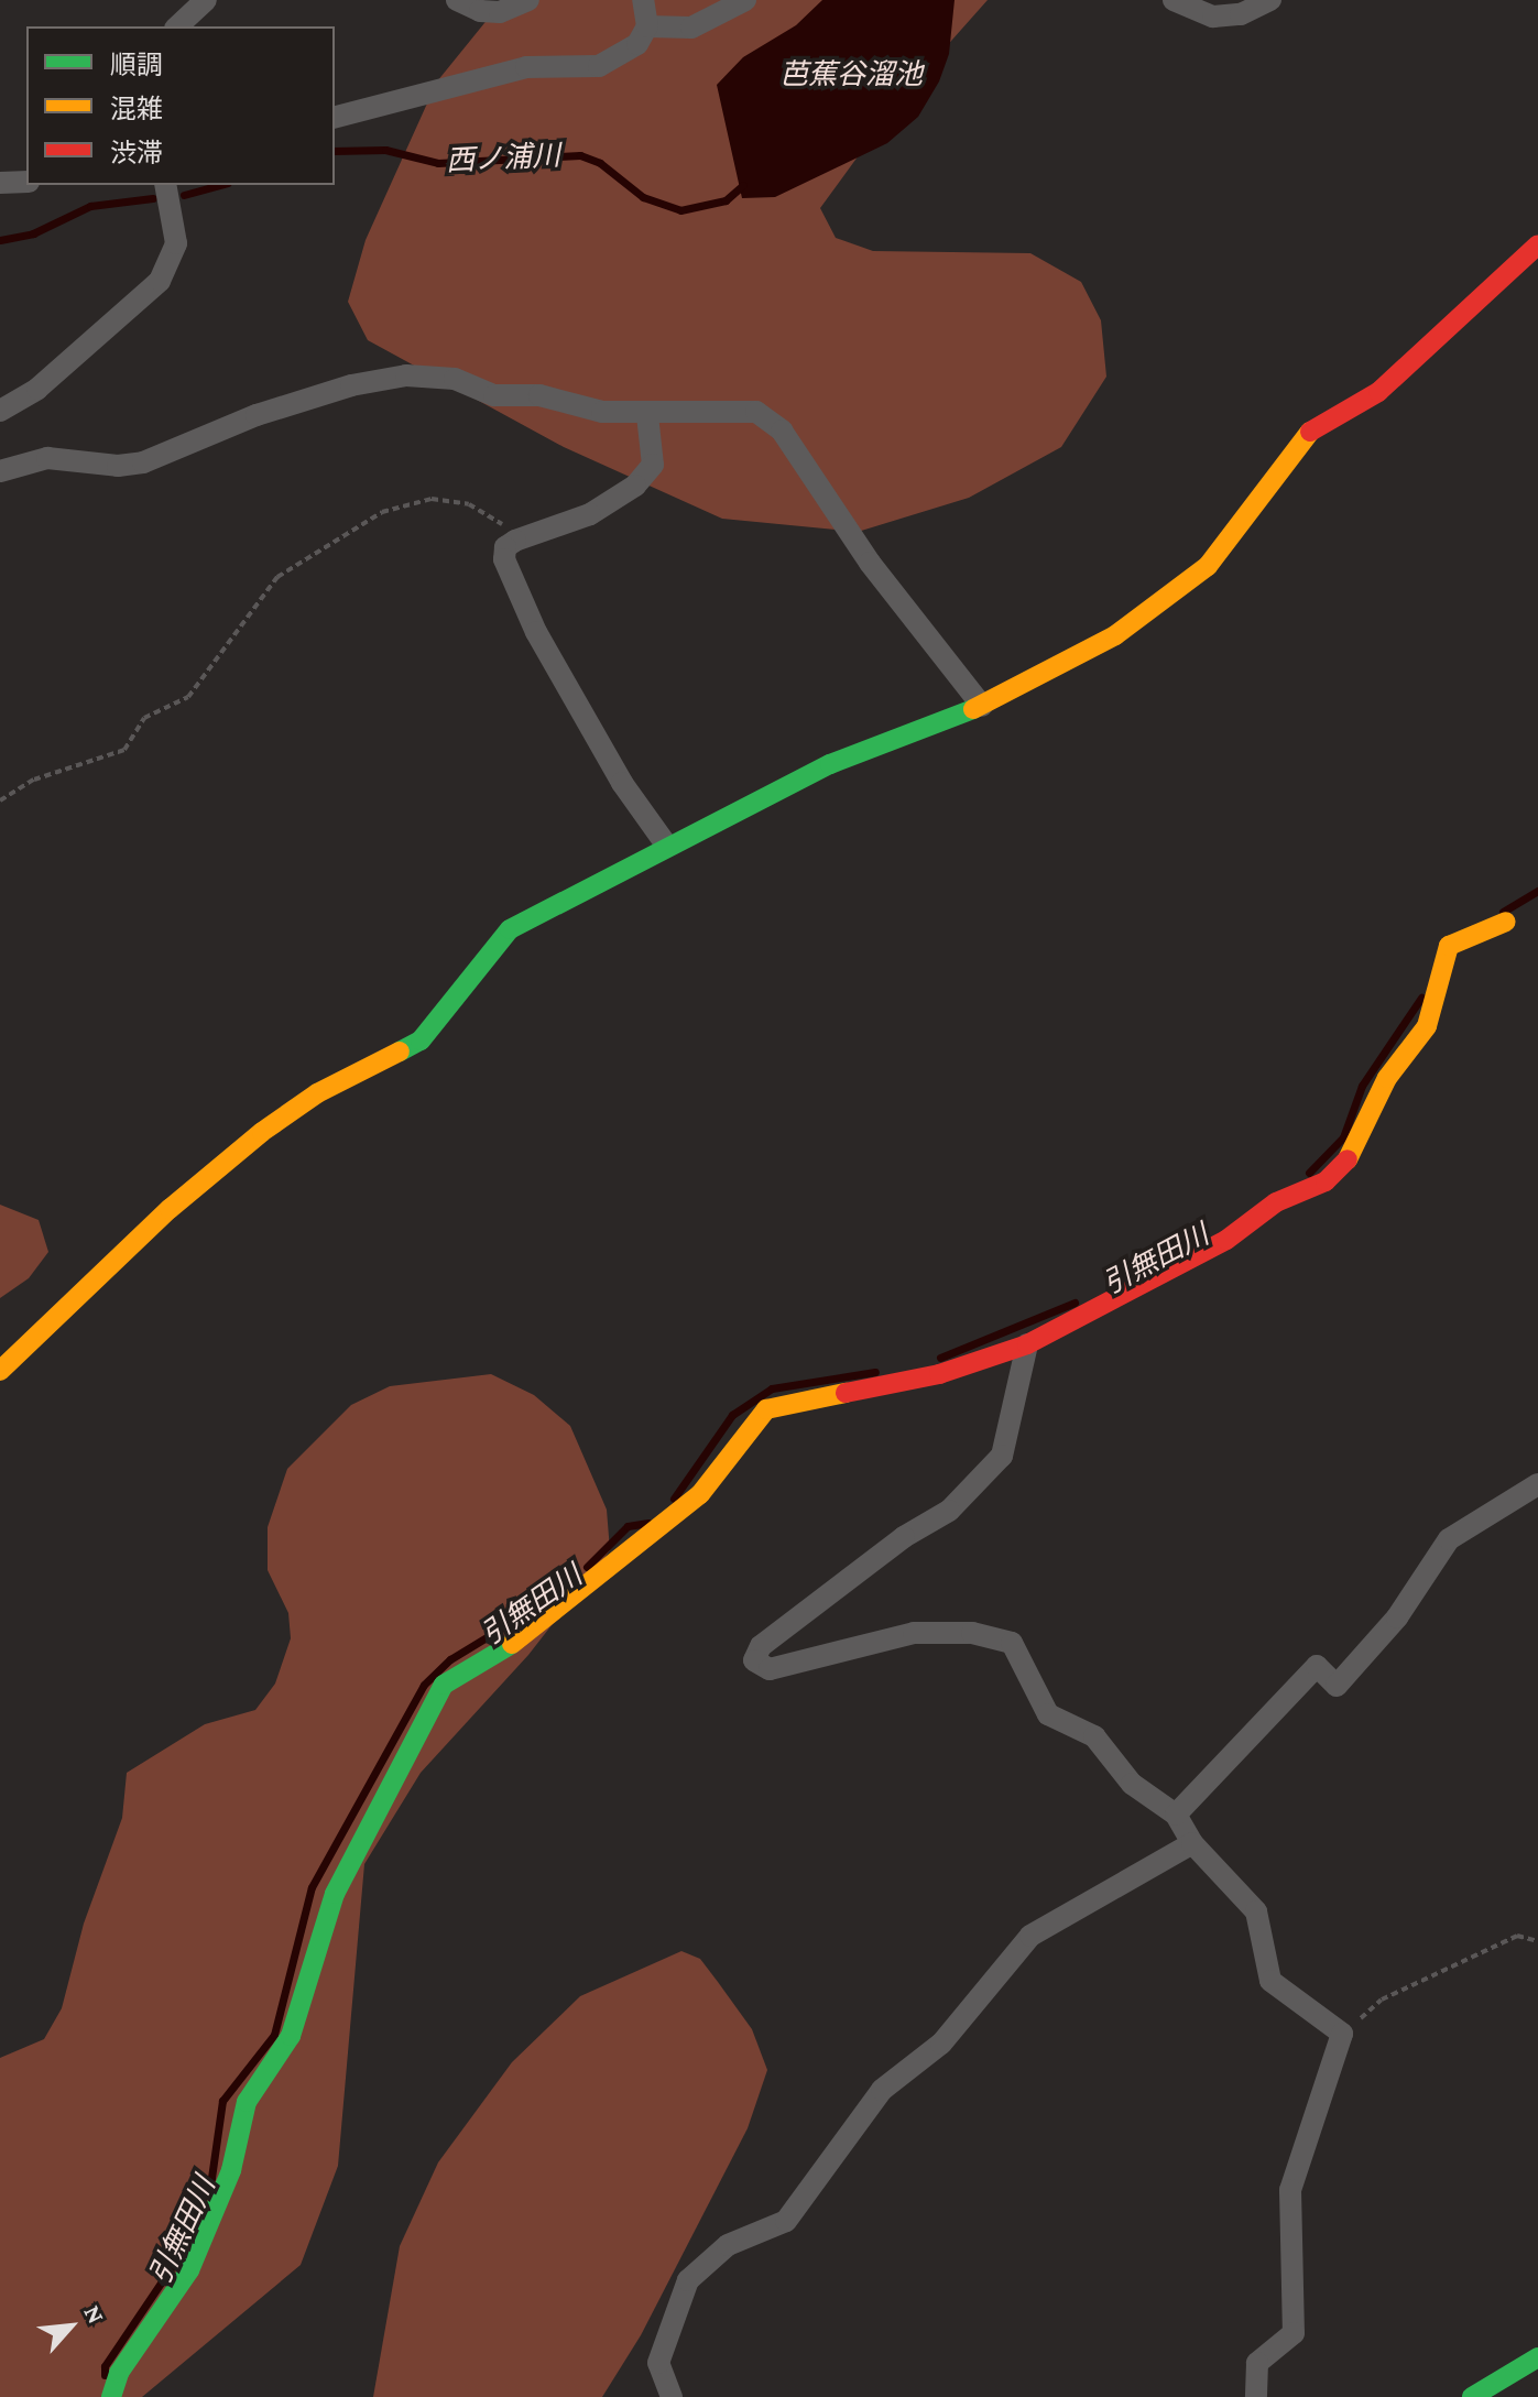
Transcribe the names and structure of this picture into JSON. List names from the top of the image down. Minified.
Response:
{"water":["芭蕉谷溜池","西ノ浦川","引無田川"],"legend":["順調","混雑","渋滞"],"north":"top right"}
